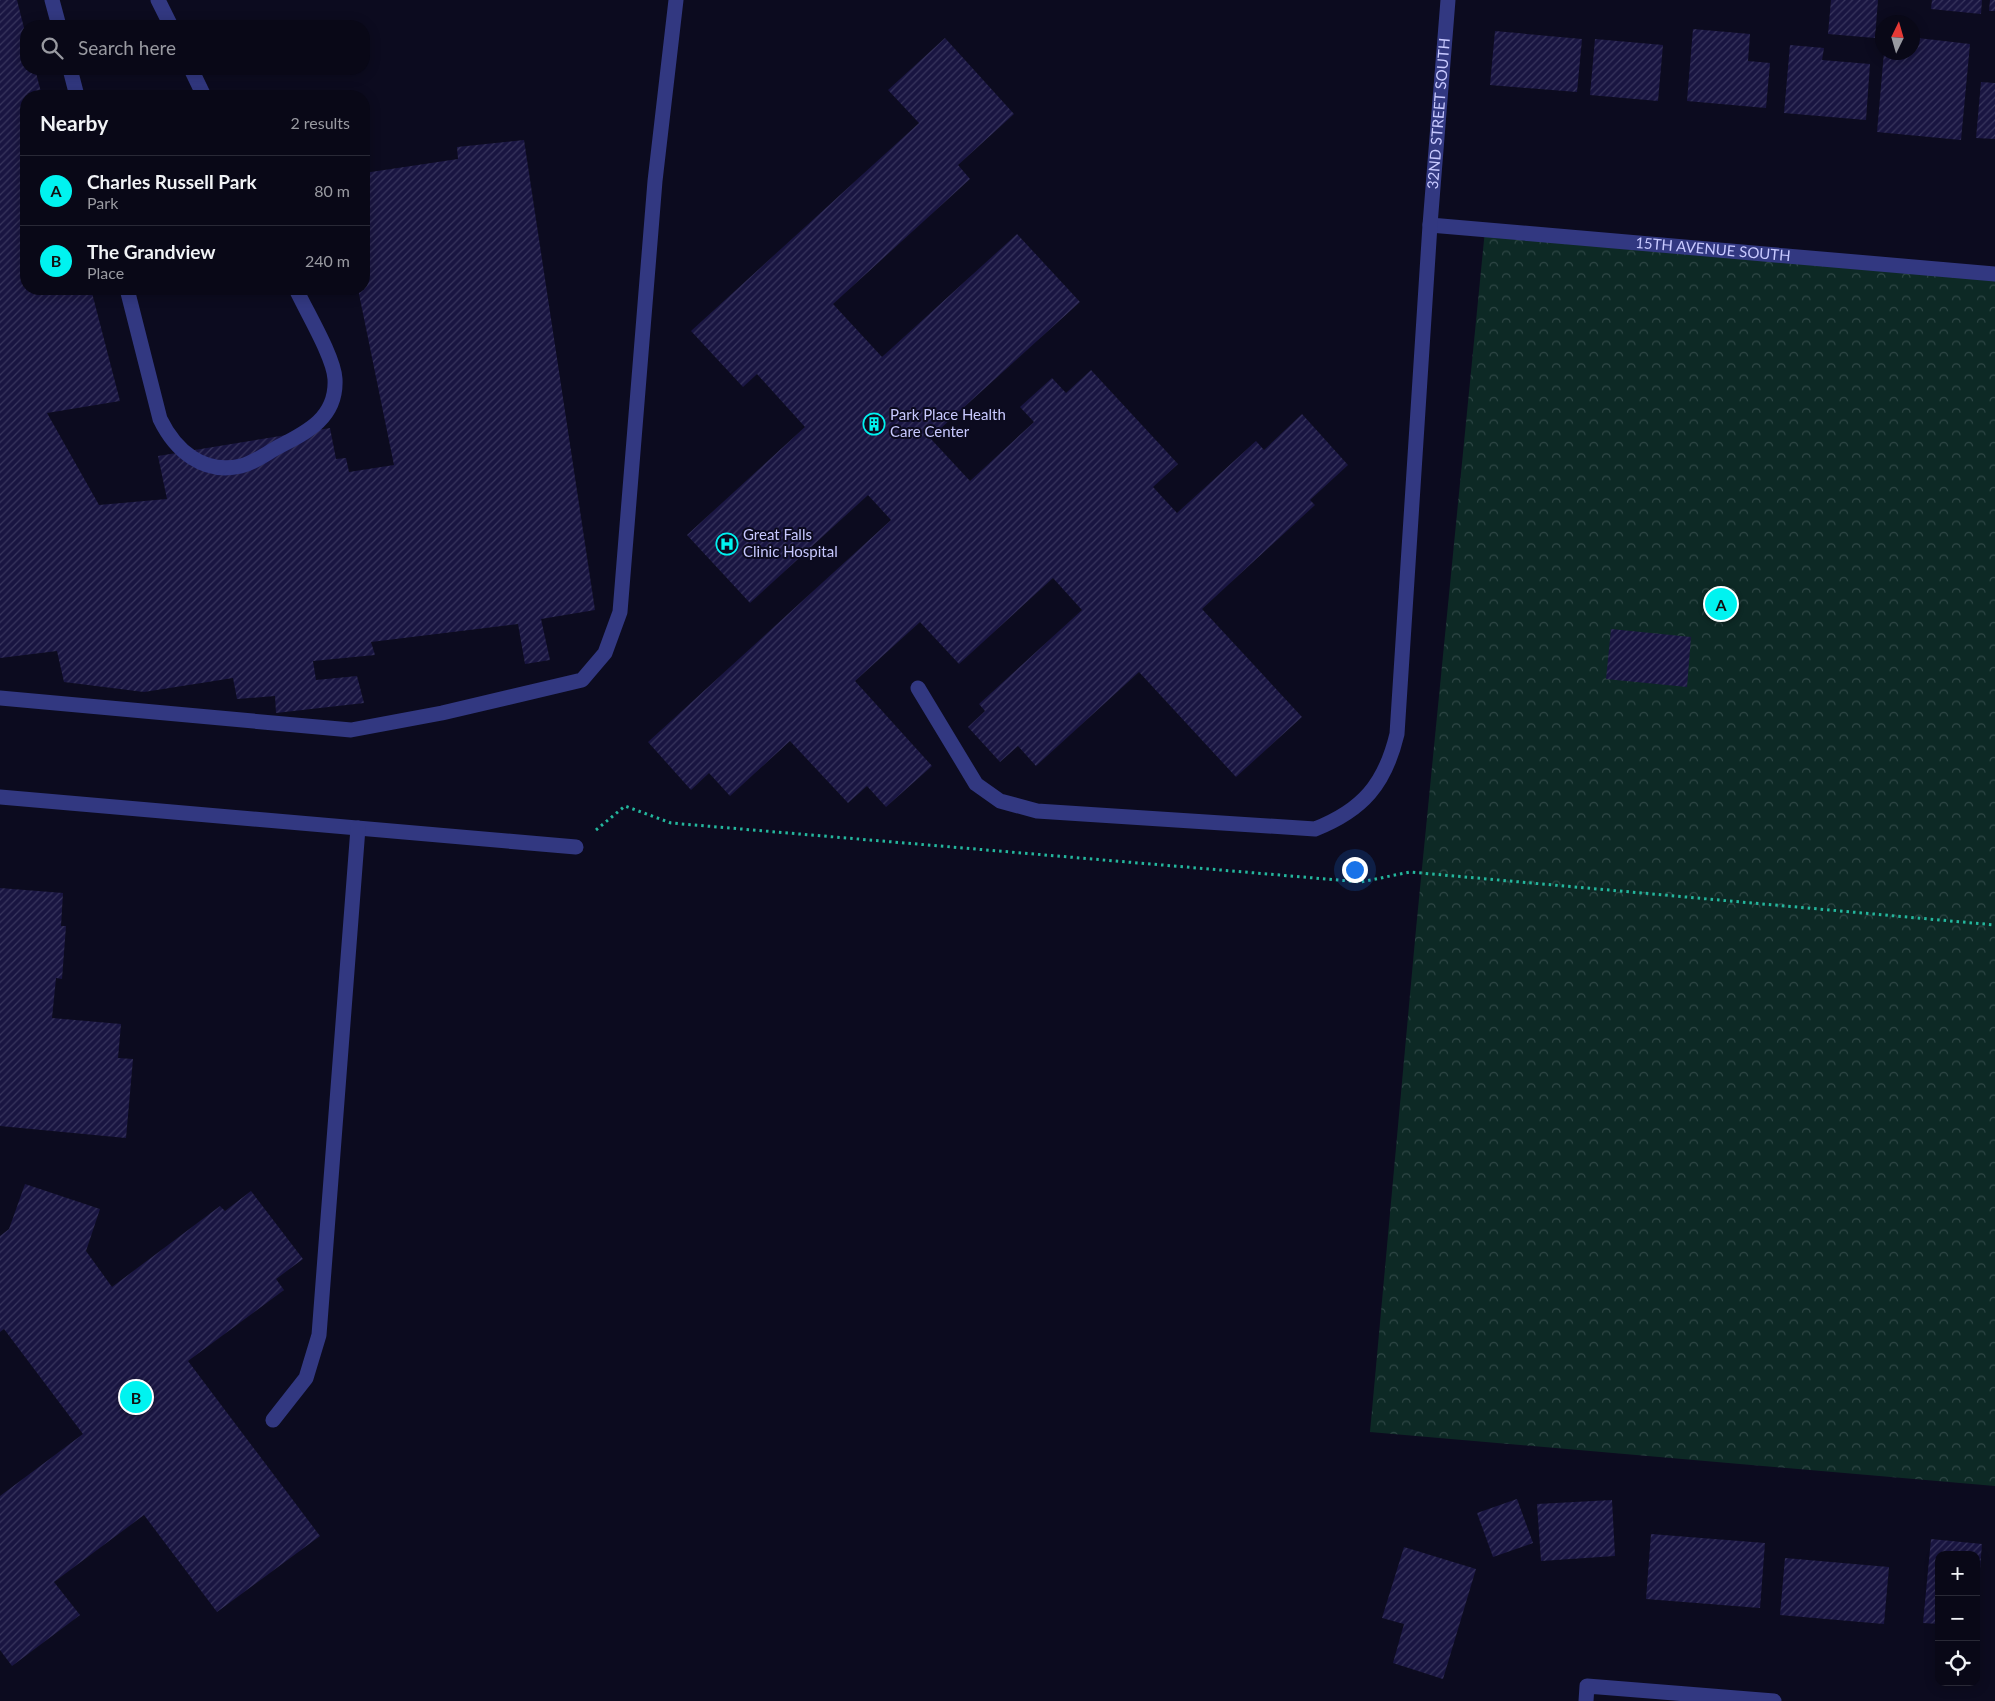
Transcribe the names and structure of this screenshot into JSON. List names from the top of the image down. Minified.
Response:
{"streets":{"street":["32ND STREET SOUTH","15TH AVENUE SOUTH"]},"crossings":[["32ND STREET SOUTH","15TH AVENUE SOUTH"]],"places":{"building":["Park Place Health Care Center"],"hospital":["Great Falls Clinic Hospital"]},"north":"top","page":{"search":"Search here","heading":["Nearby","2 results"],"list":[{"mark":"A","name":"Charles Russell Park","note":"Park","value":"80 m"},{"mark":"B","name":"The Grandview","note":"Place","value":"240 m"}],"pins":["A","B"],"map_buttons":["+","−"]}}
